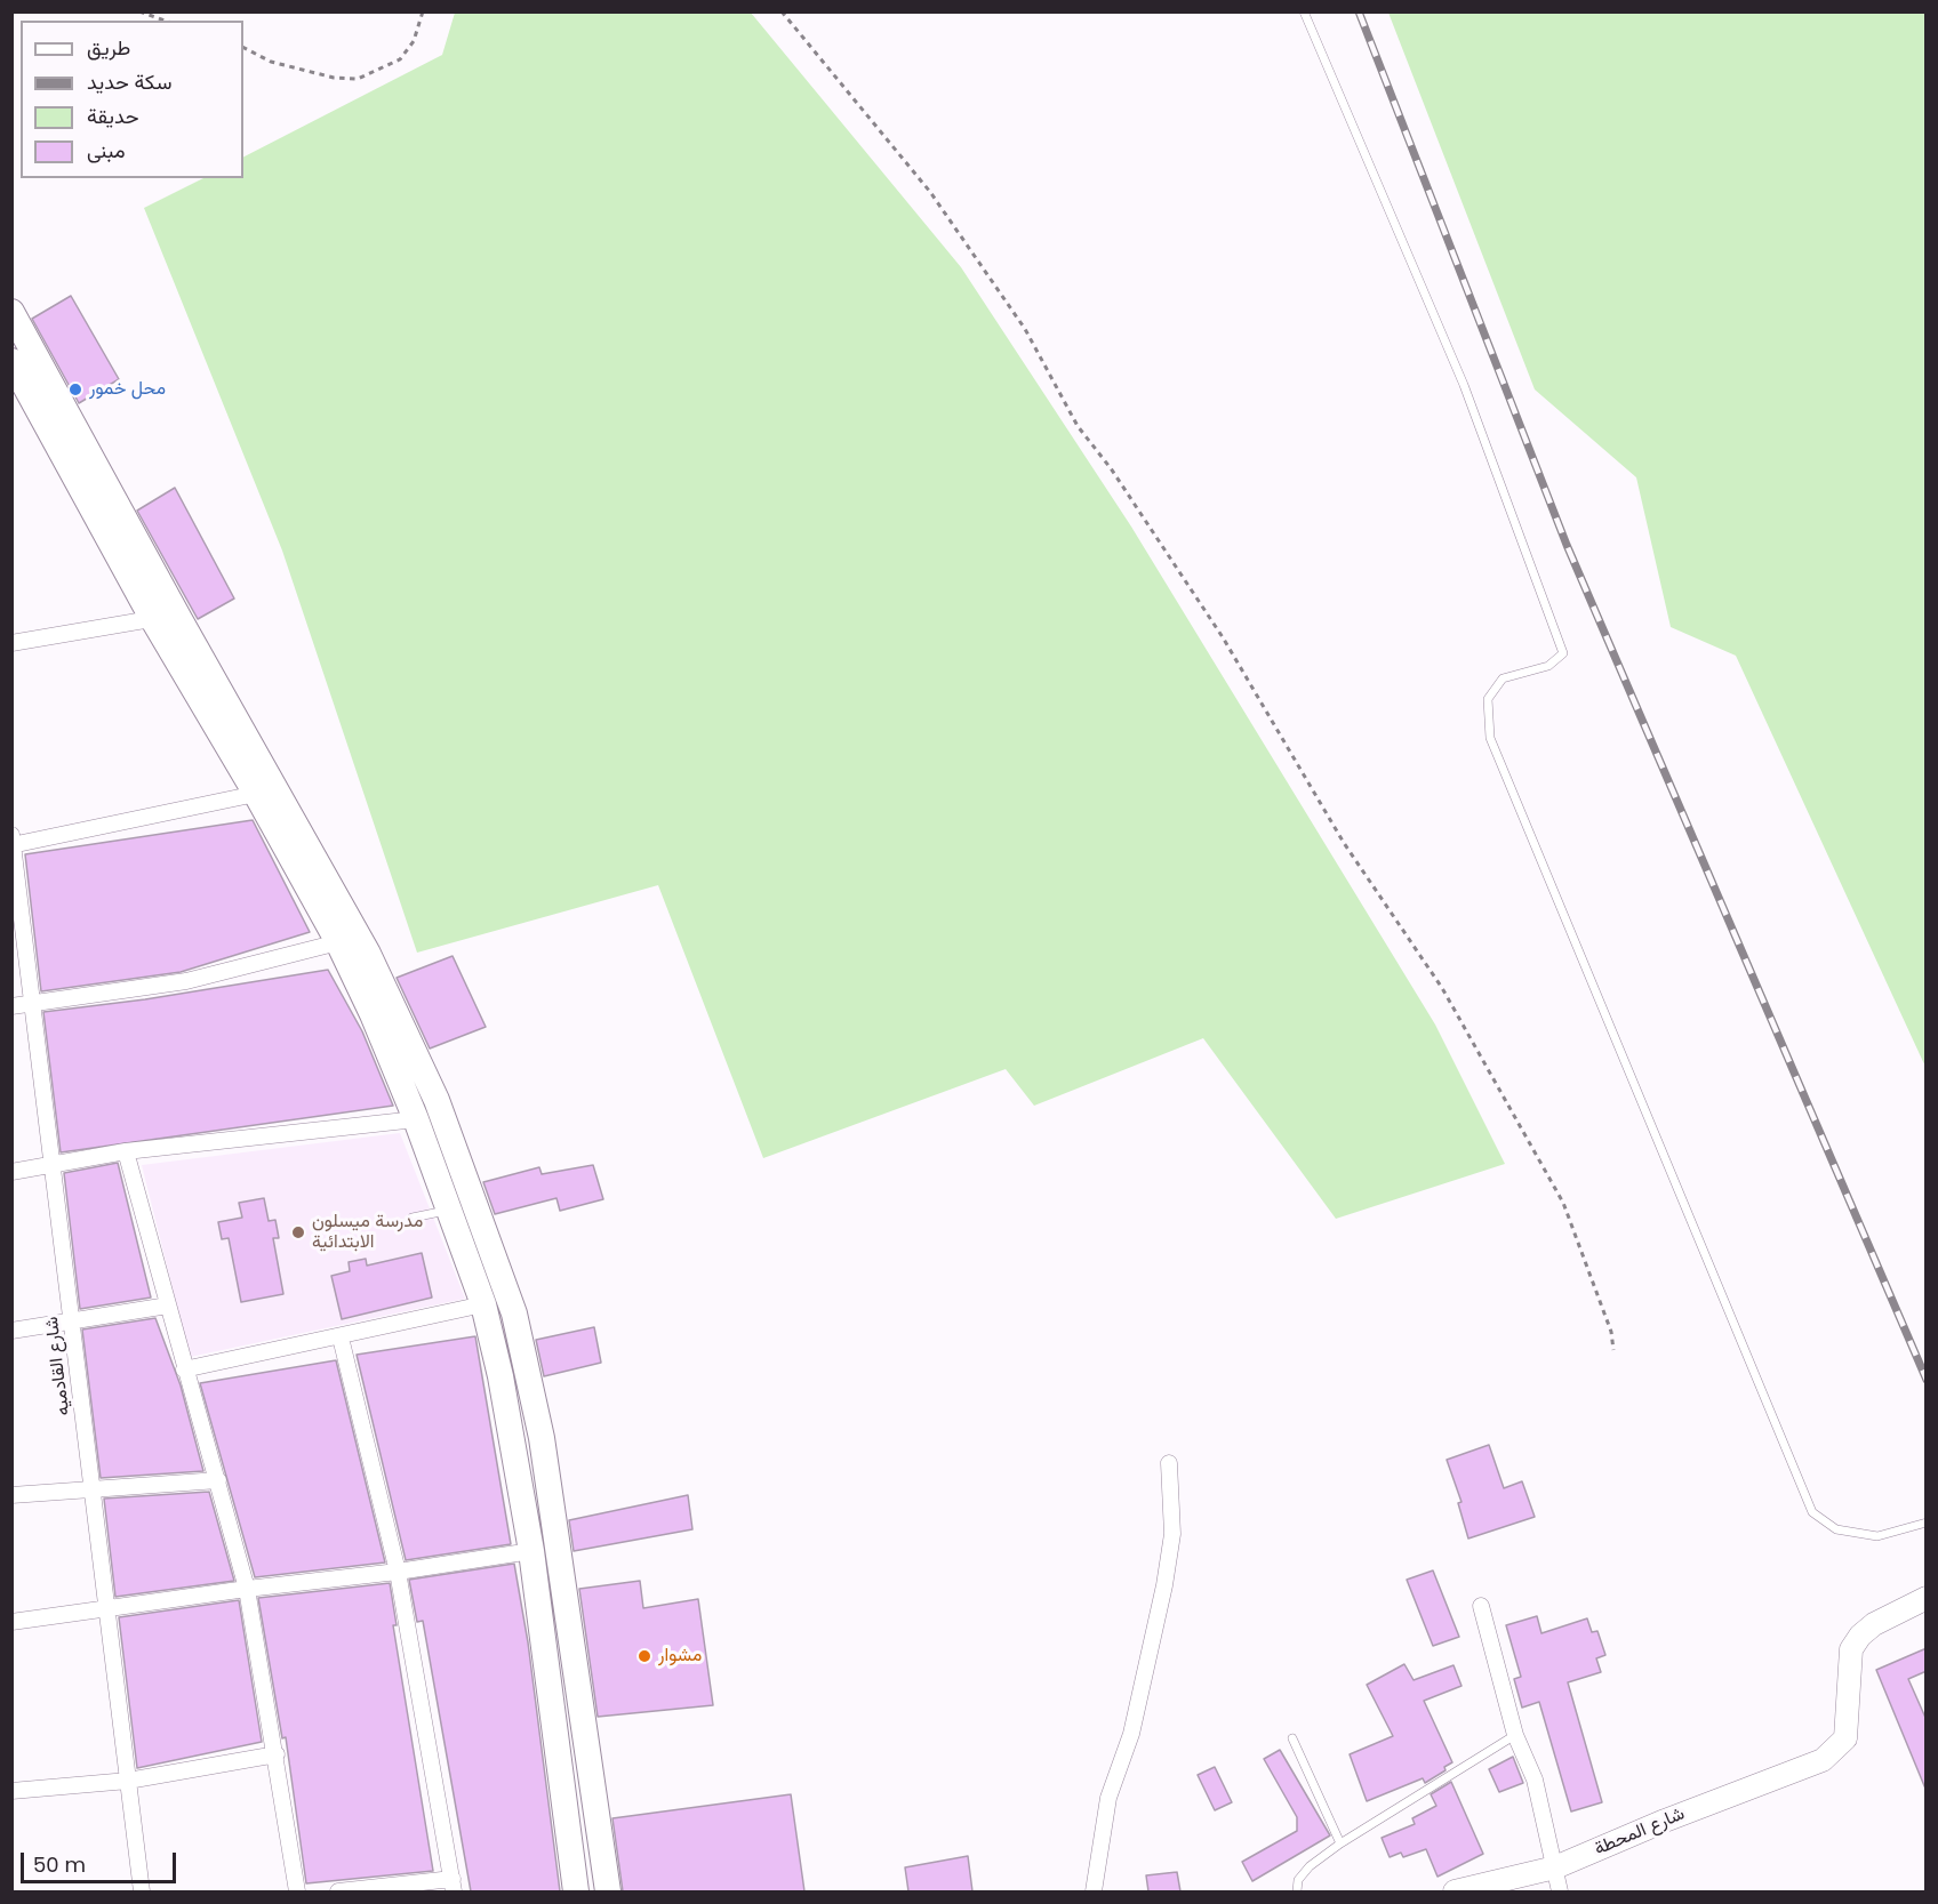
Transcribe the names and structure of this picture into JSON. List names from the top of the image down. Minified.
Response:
{"streets":{"main road":["شارع المحطة"],"street":["شارع القادميه"]},"places":["محل خمور","مدرسة ميسلون الابتدائية","مشوار"],"legend":["طريق","سكة حديد","حديقة","مبنى"],"scale_bar":"50 m"}
